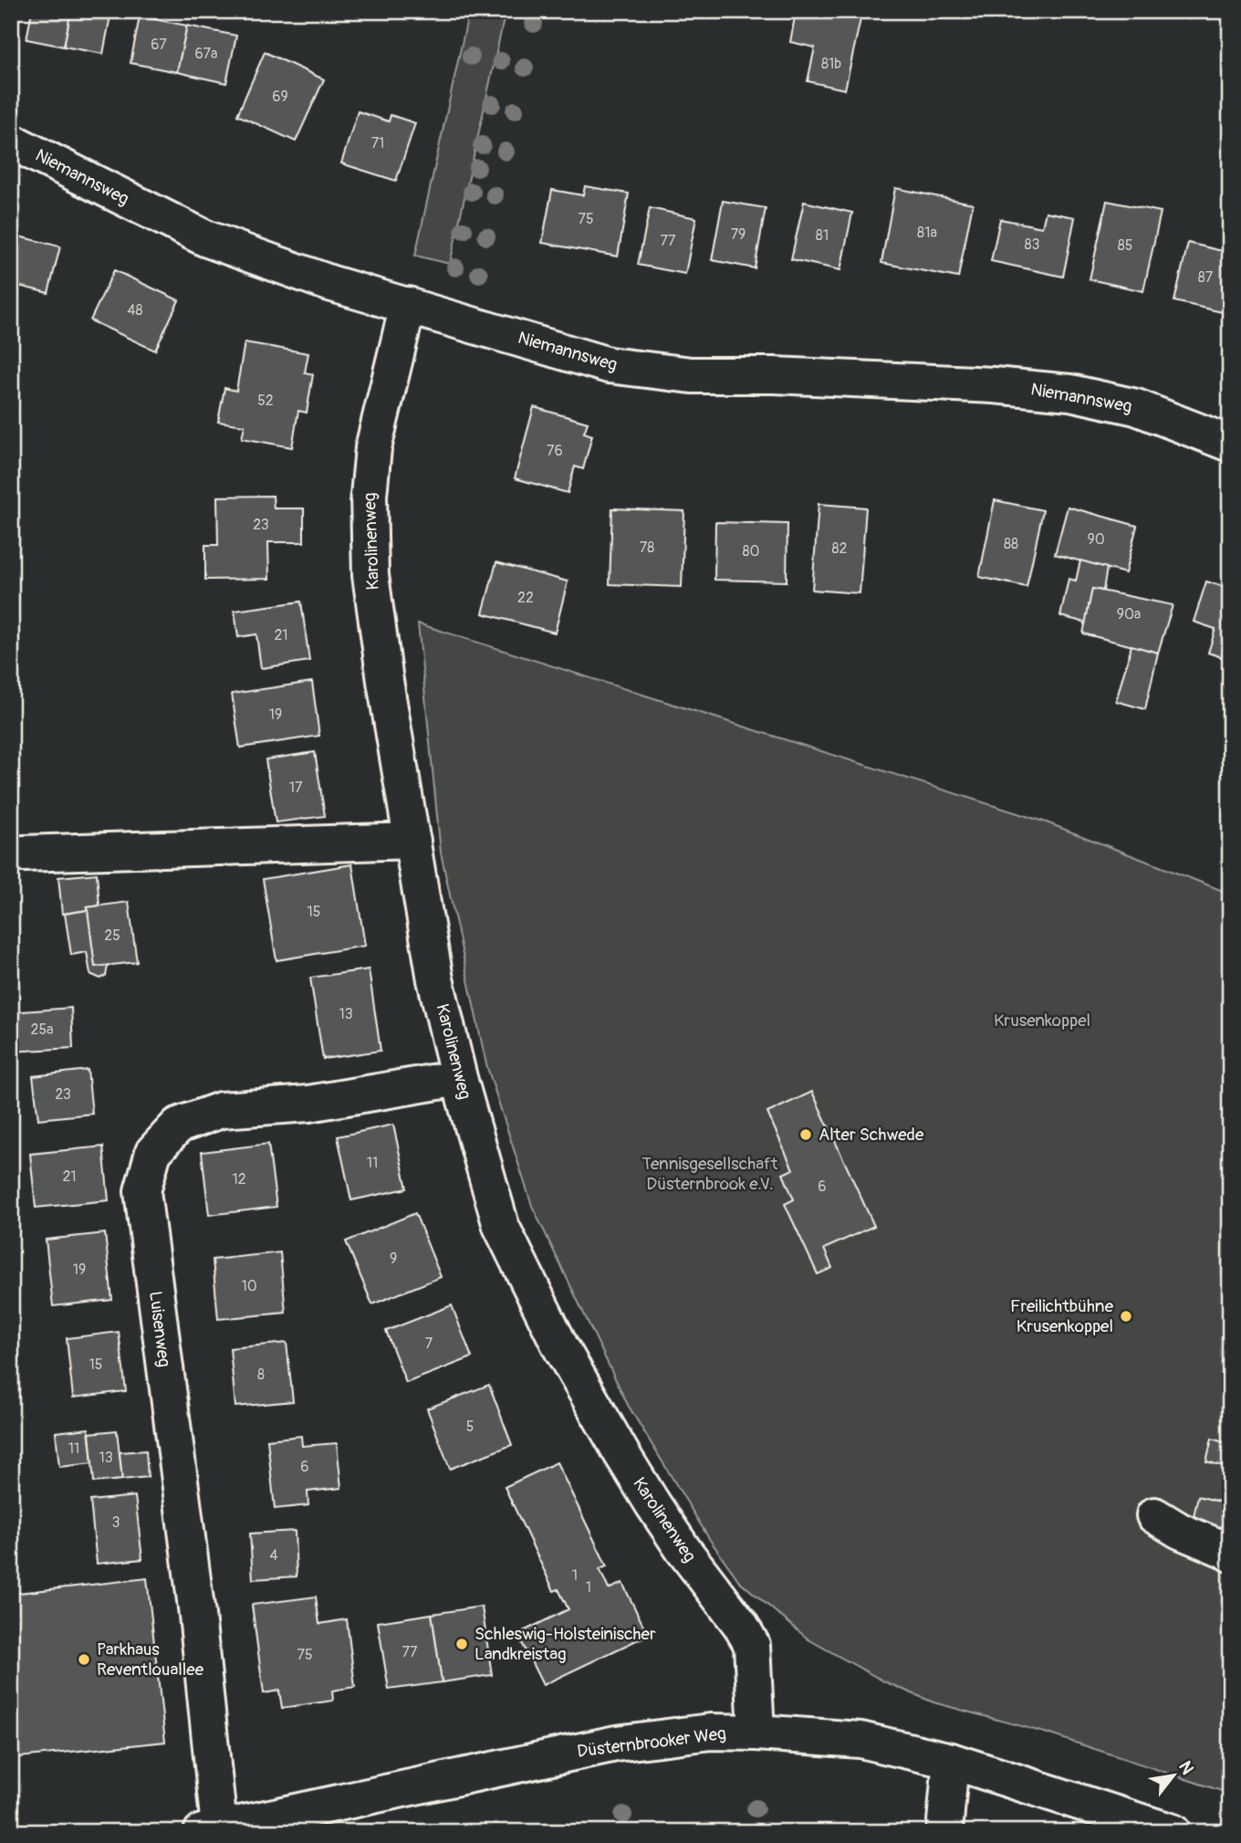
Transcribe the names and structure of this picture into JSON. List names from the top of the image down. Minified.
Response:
{"streets":{"street":["Niemannsweg","Karolinenweg","Luisenweg","Düsternbrooker Weg"]},"crossings":[["Niemannsweg","Karolinenweg"],["Karolinenweg","Luisenweg"],["Karolinenweg","Düsternbrooker Weg"],["Luisenweg","Düsternbrooker Weg"]],"parks":["Krusenkoppel","Tennisgesellschaft Düsternbrook e.V."],"places":["Alter Schwede","Freilichtbühne Krusenkoppel","Schleswig-Holsteinischer Landkreistag","Parkhaus Reventlouallee"],"house_numbers":["67","67a","81b","69","71","75","81a","79","81","77","83","85","87","48","52","76","23","90","88","78","82","80","22","90a","21","19","17","15","25","13","25a","23","11","21","12","6","9","19","10","7","15","8","5","11","13","6","3","4","1","1","77","75"],"north":"top right"}
